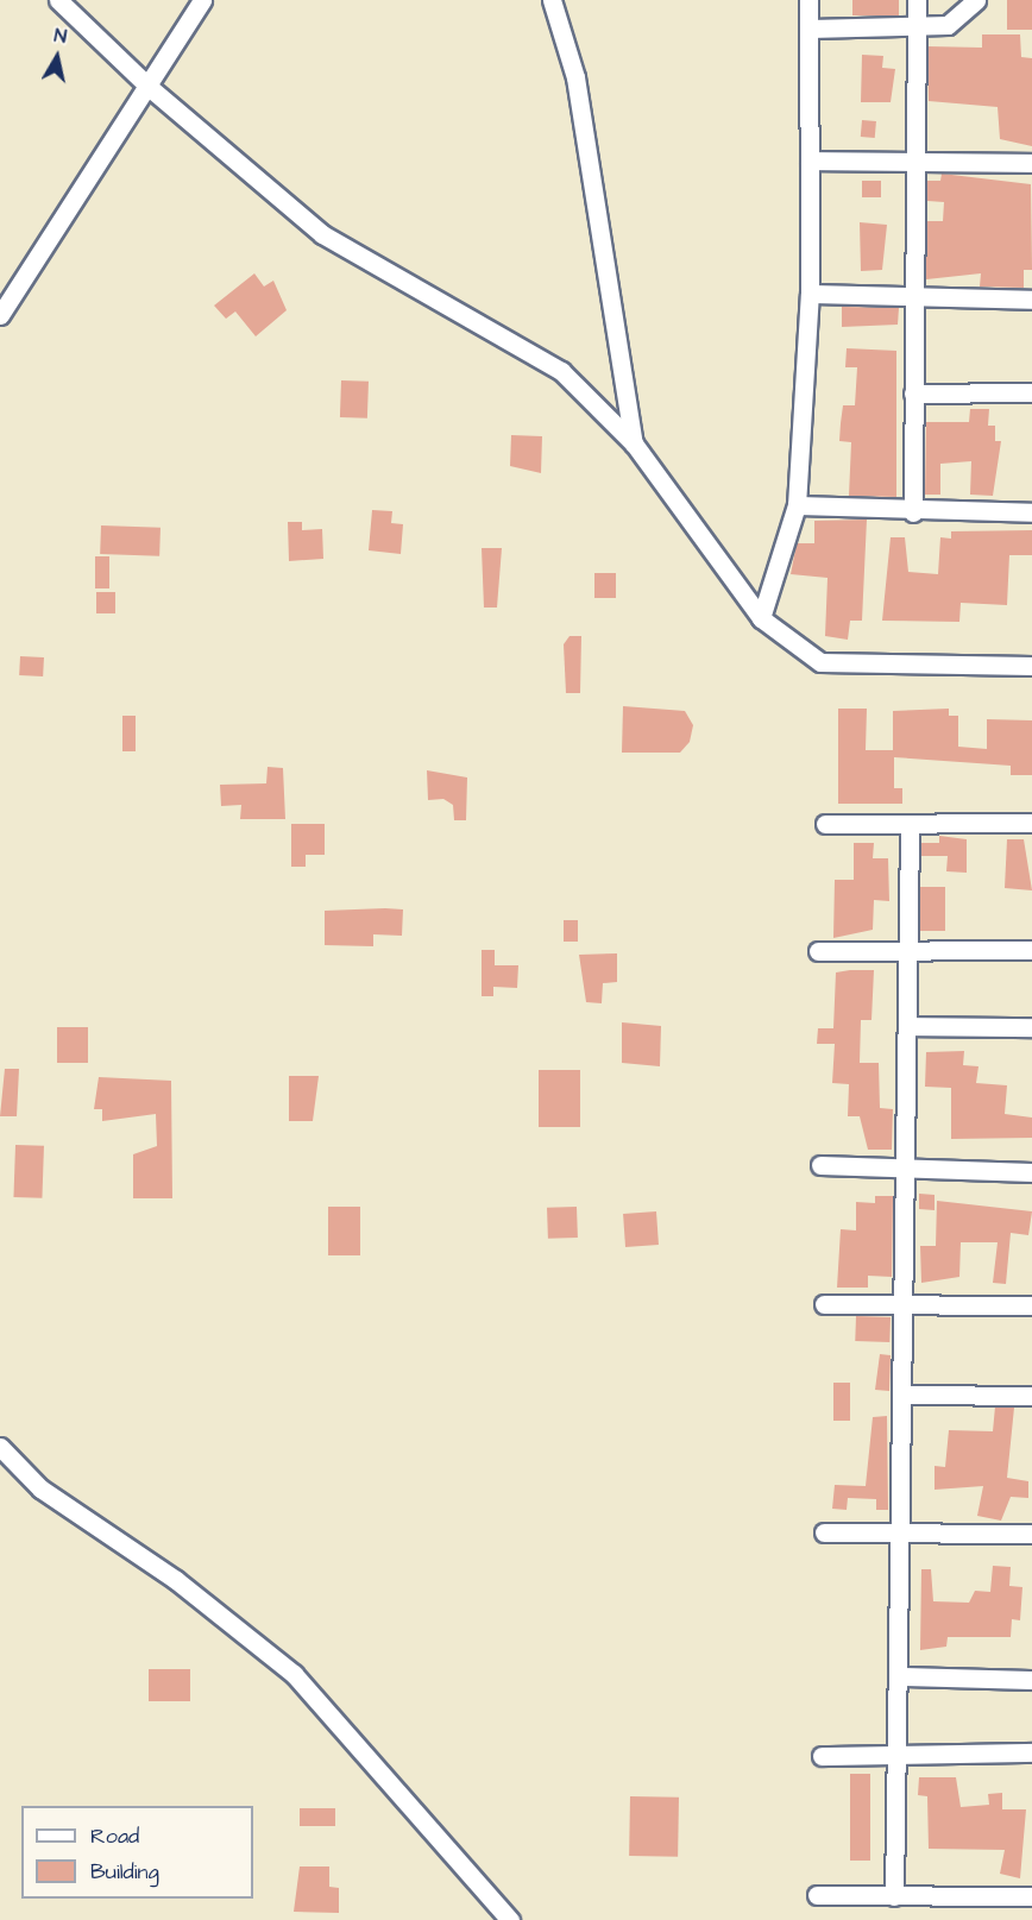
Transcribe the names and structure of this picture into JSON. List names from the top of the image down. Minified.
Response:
{"legend":["Road","Building"],"north":"top"}
